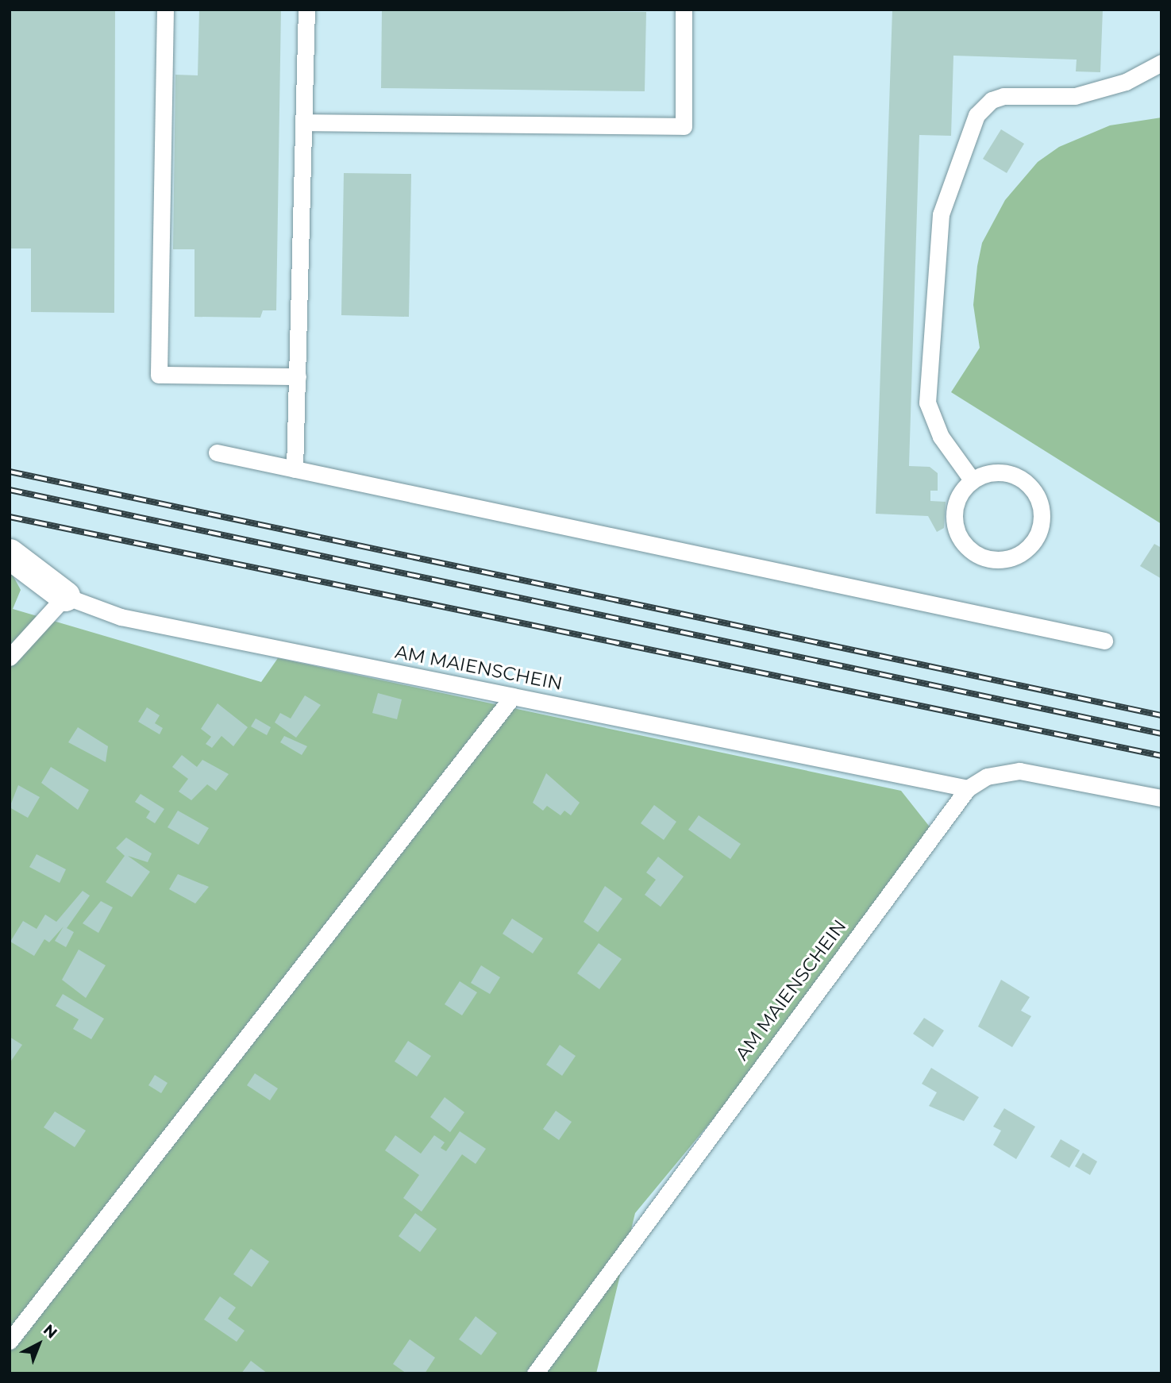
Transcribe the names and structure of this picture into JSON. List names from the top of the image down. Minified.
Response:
{"streets":{"lane":["AM MAIENSCHEIN"]},"north":"top right"}
